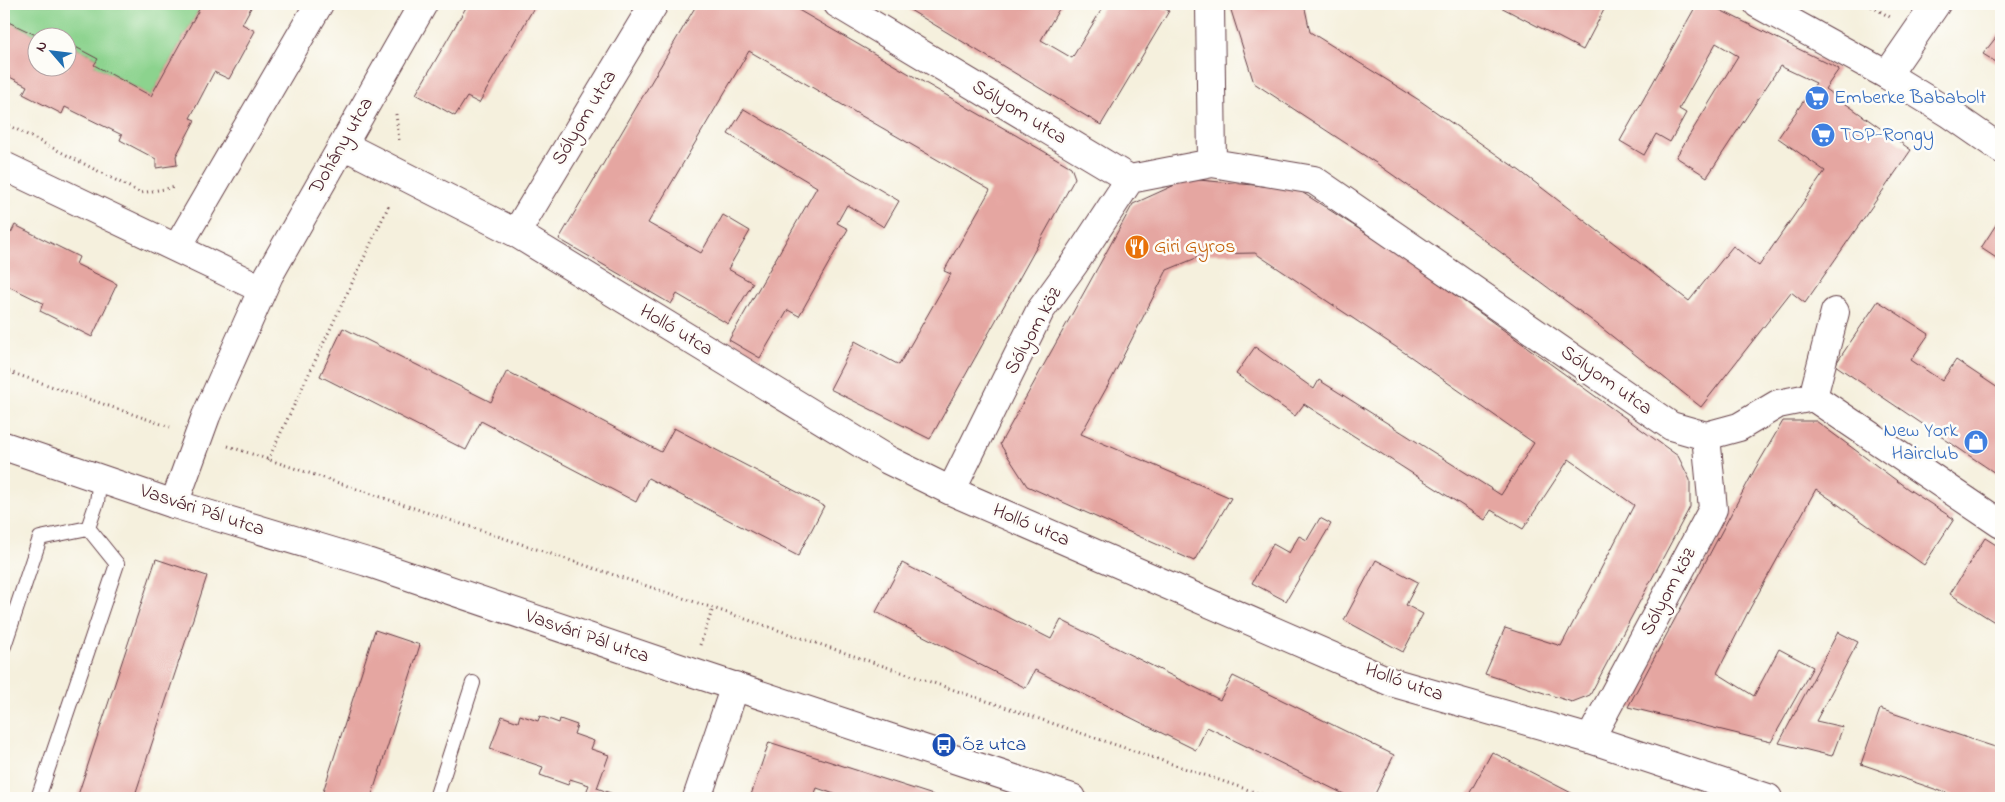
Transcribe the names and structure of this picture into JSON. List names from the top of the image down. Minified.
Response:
{"streets":{"street":["Sólyom utca","Dohány utca","Holló utca","Sólyom köz","Vasvári Pál utca"]},"crossings":[["Sólyom utca","Holló utca"],["Sólyom utca","Sólyom köz"],["Dohány utca","Holló utca"],["Dohány utca","Vasvári Pál utca"],["Holló utca","Sólyom köz"]],"places":{"supermarket":["Emberke Bababolt","TOP-Rongy"],"restaurant":["Giri Gyros"],"shop":["New York Hairclub"],"bus stop":["Őz utca"]},"north":"top left"}
